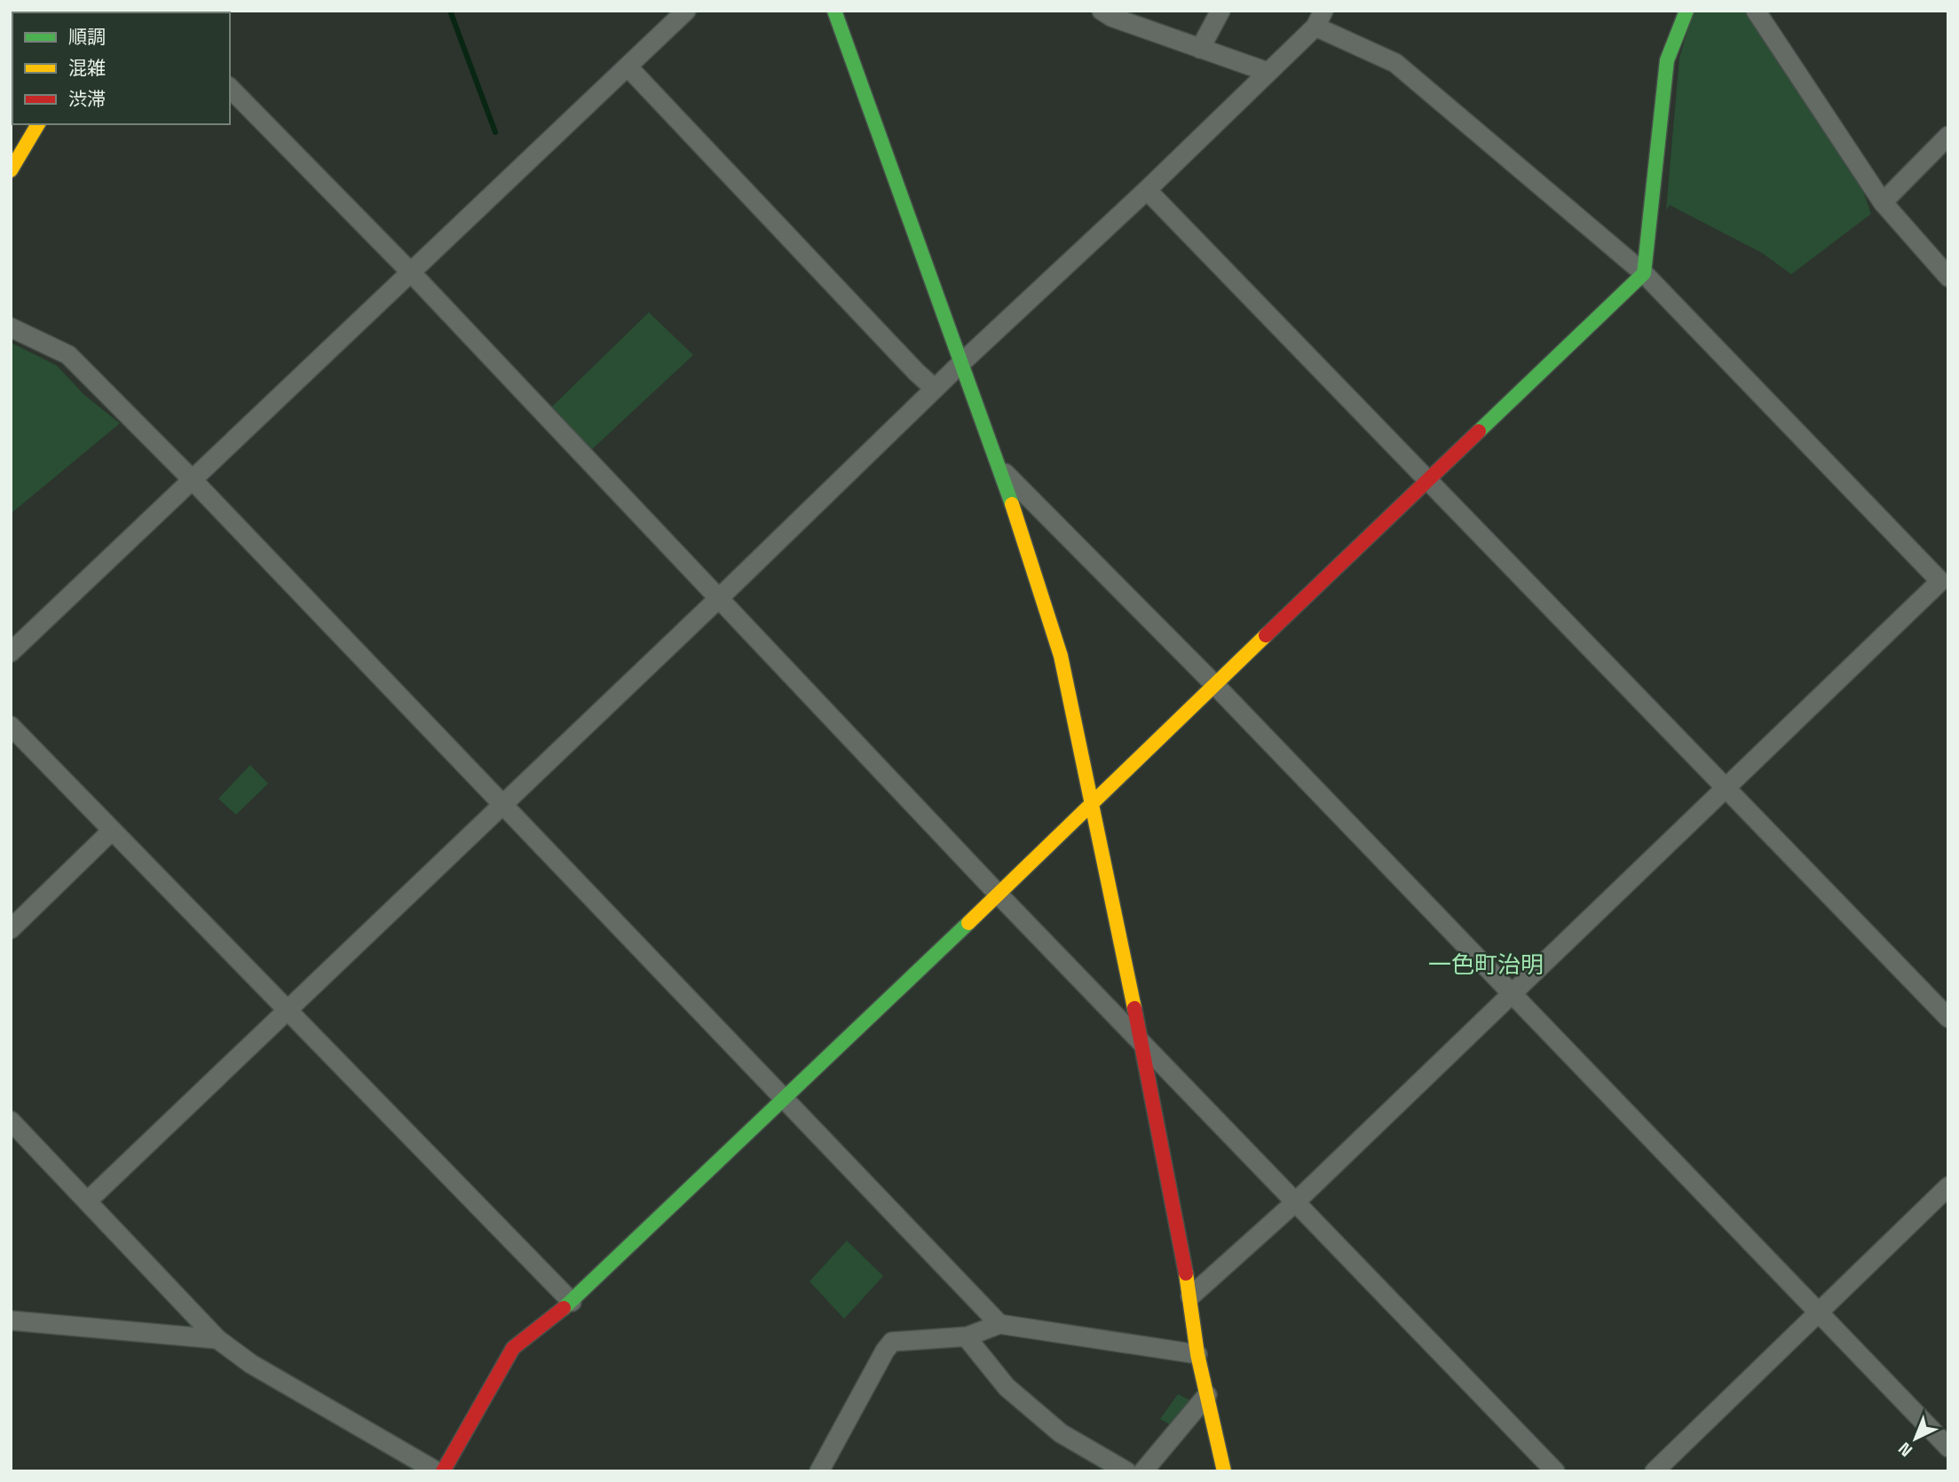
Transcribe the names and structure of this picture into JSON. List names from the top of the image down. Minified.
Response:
{"districts":["一色町治明"],"legend":["順調","混雑","渋滞"],"north":"bottom left"}
